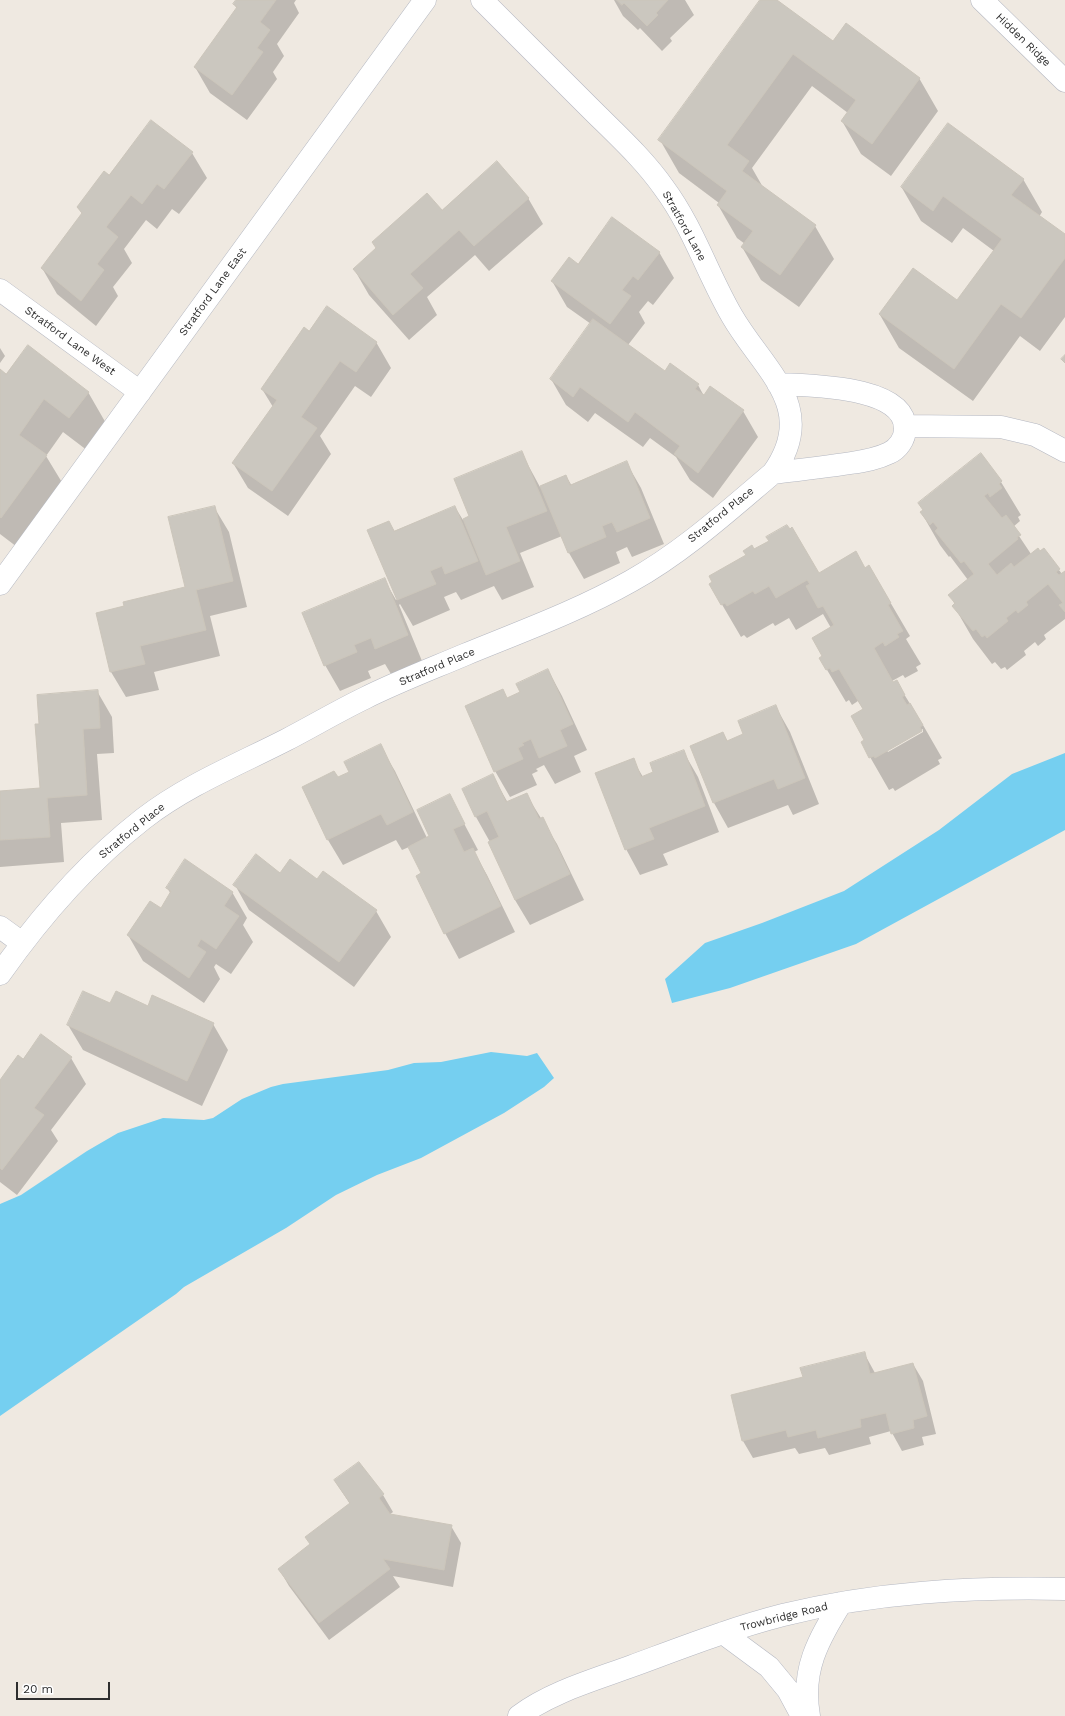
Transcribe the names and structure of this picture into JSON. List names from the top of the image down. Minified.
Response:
{"streets":{"street":["Hidden Ridge","Stratford Lane","Stratford Lane East","Stratford Lane West","Stratford Place","Trowbridge Road"]},"crossings":[["Stratford Lane","Stratford Place"],["Stratford Lane East","Stratford Lane West"]],"scale_bar":"20 m"}
